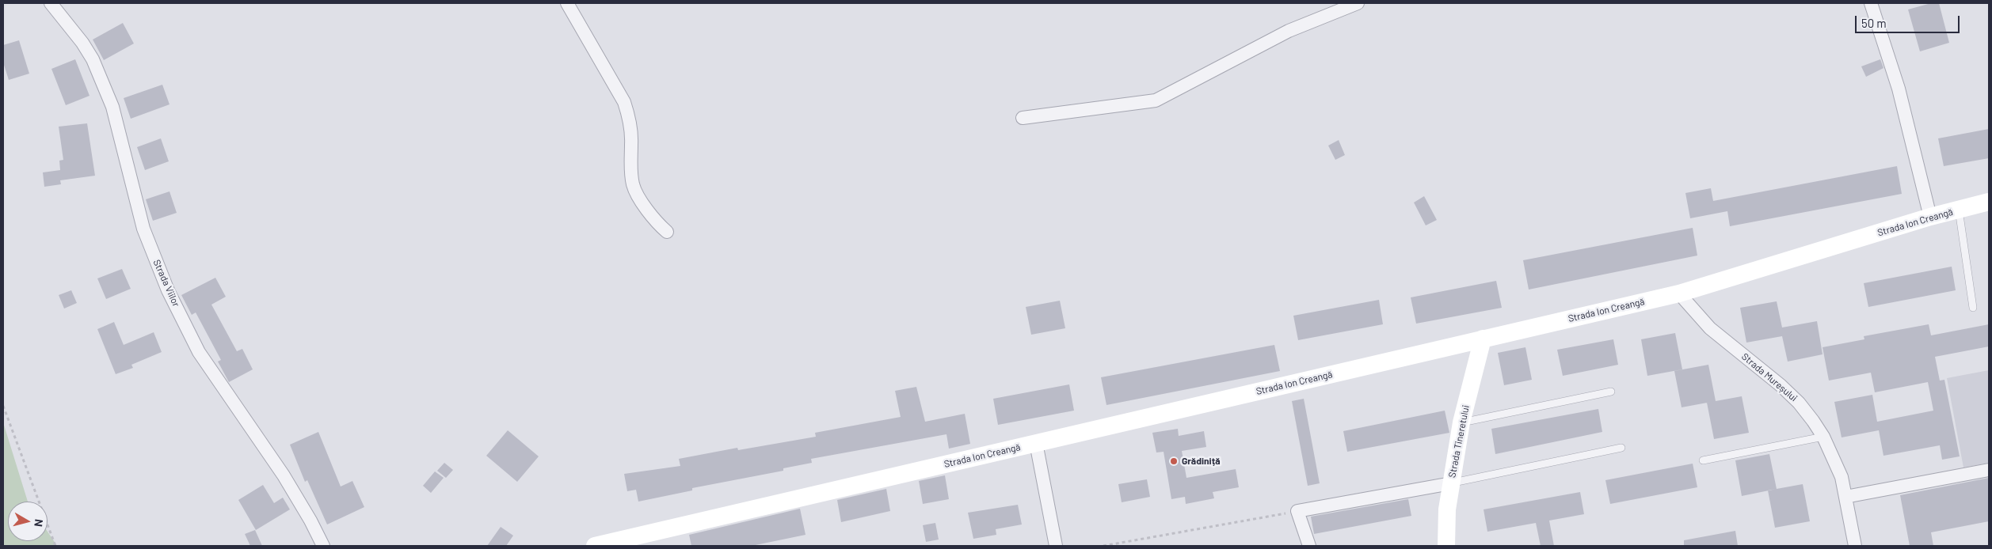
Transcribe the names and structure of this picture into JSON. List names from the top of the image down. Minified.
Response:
{"streets":{"street":["Strada Ion Creangă","Strada Viilor","Strada Mureșului","Strada Tineretului"]},"crossings":[["Strada Ion Creangă","Strada Mureșului"],["Strada Ion Creangă","Strada Tineretului"]],"places":["Grădiniță"],"scale_bar":"50 m","north":"right"}
